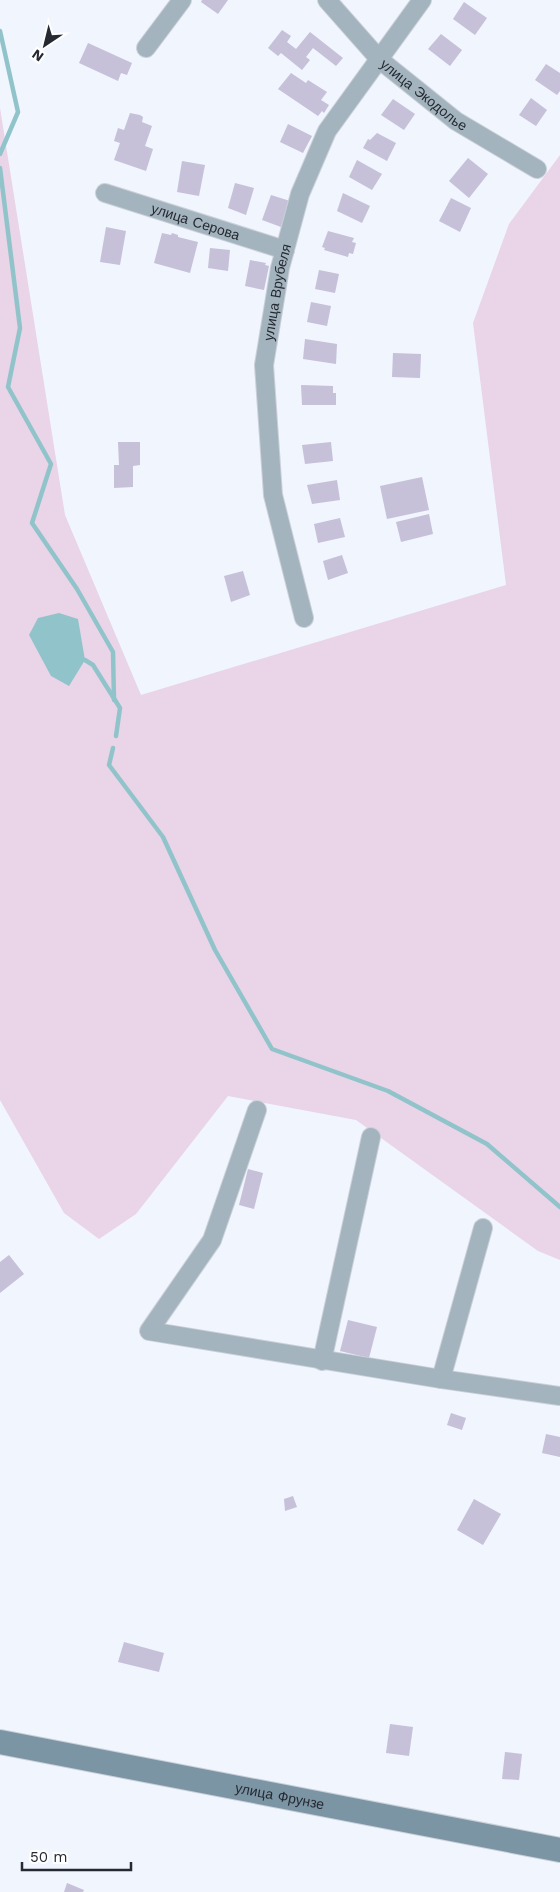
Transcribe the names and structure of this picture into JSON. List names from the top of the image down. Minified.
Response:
{"streets":{"street":["улица Экодолье","улица Серова","улица Врубеля","улица Фрунзе"]},"crossings":[["улица Экодолье","улица Врубеля"],["улица Серова","улица Врубеля"]],"scale_bar":"50 m","north":"bottom left"}
